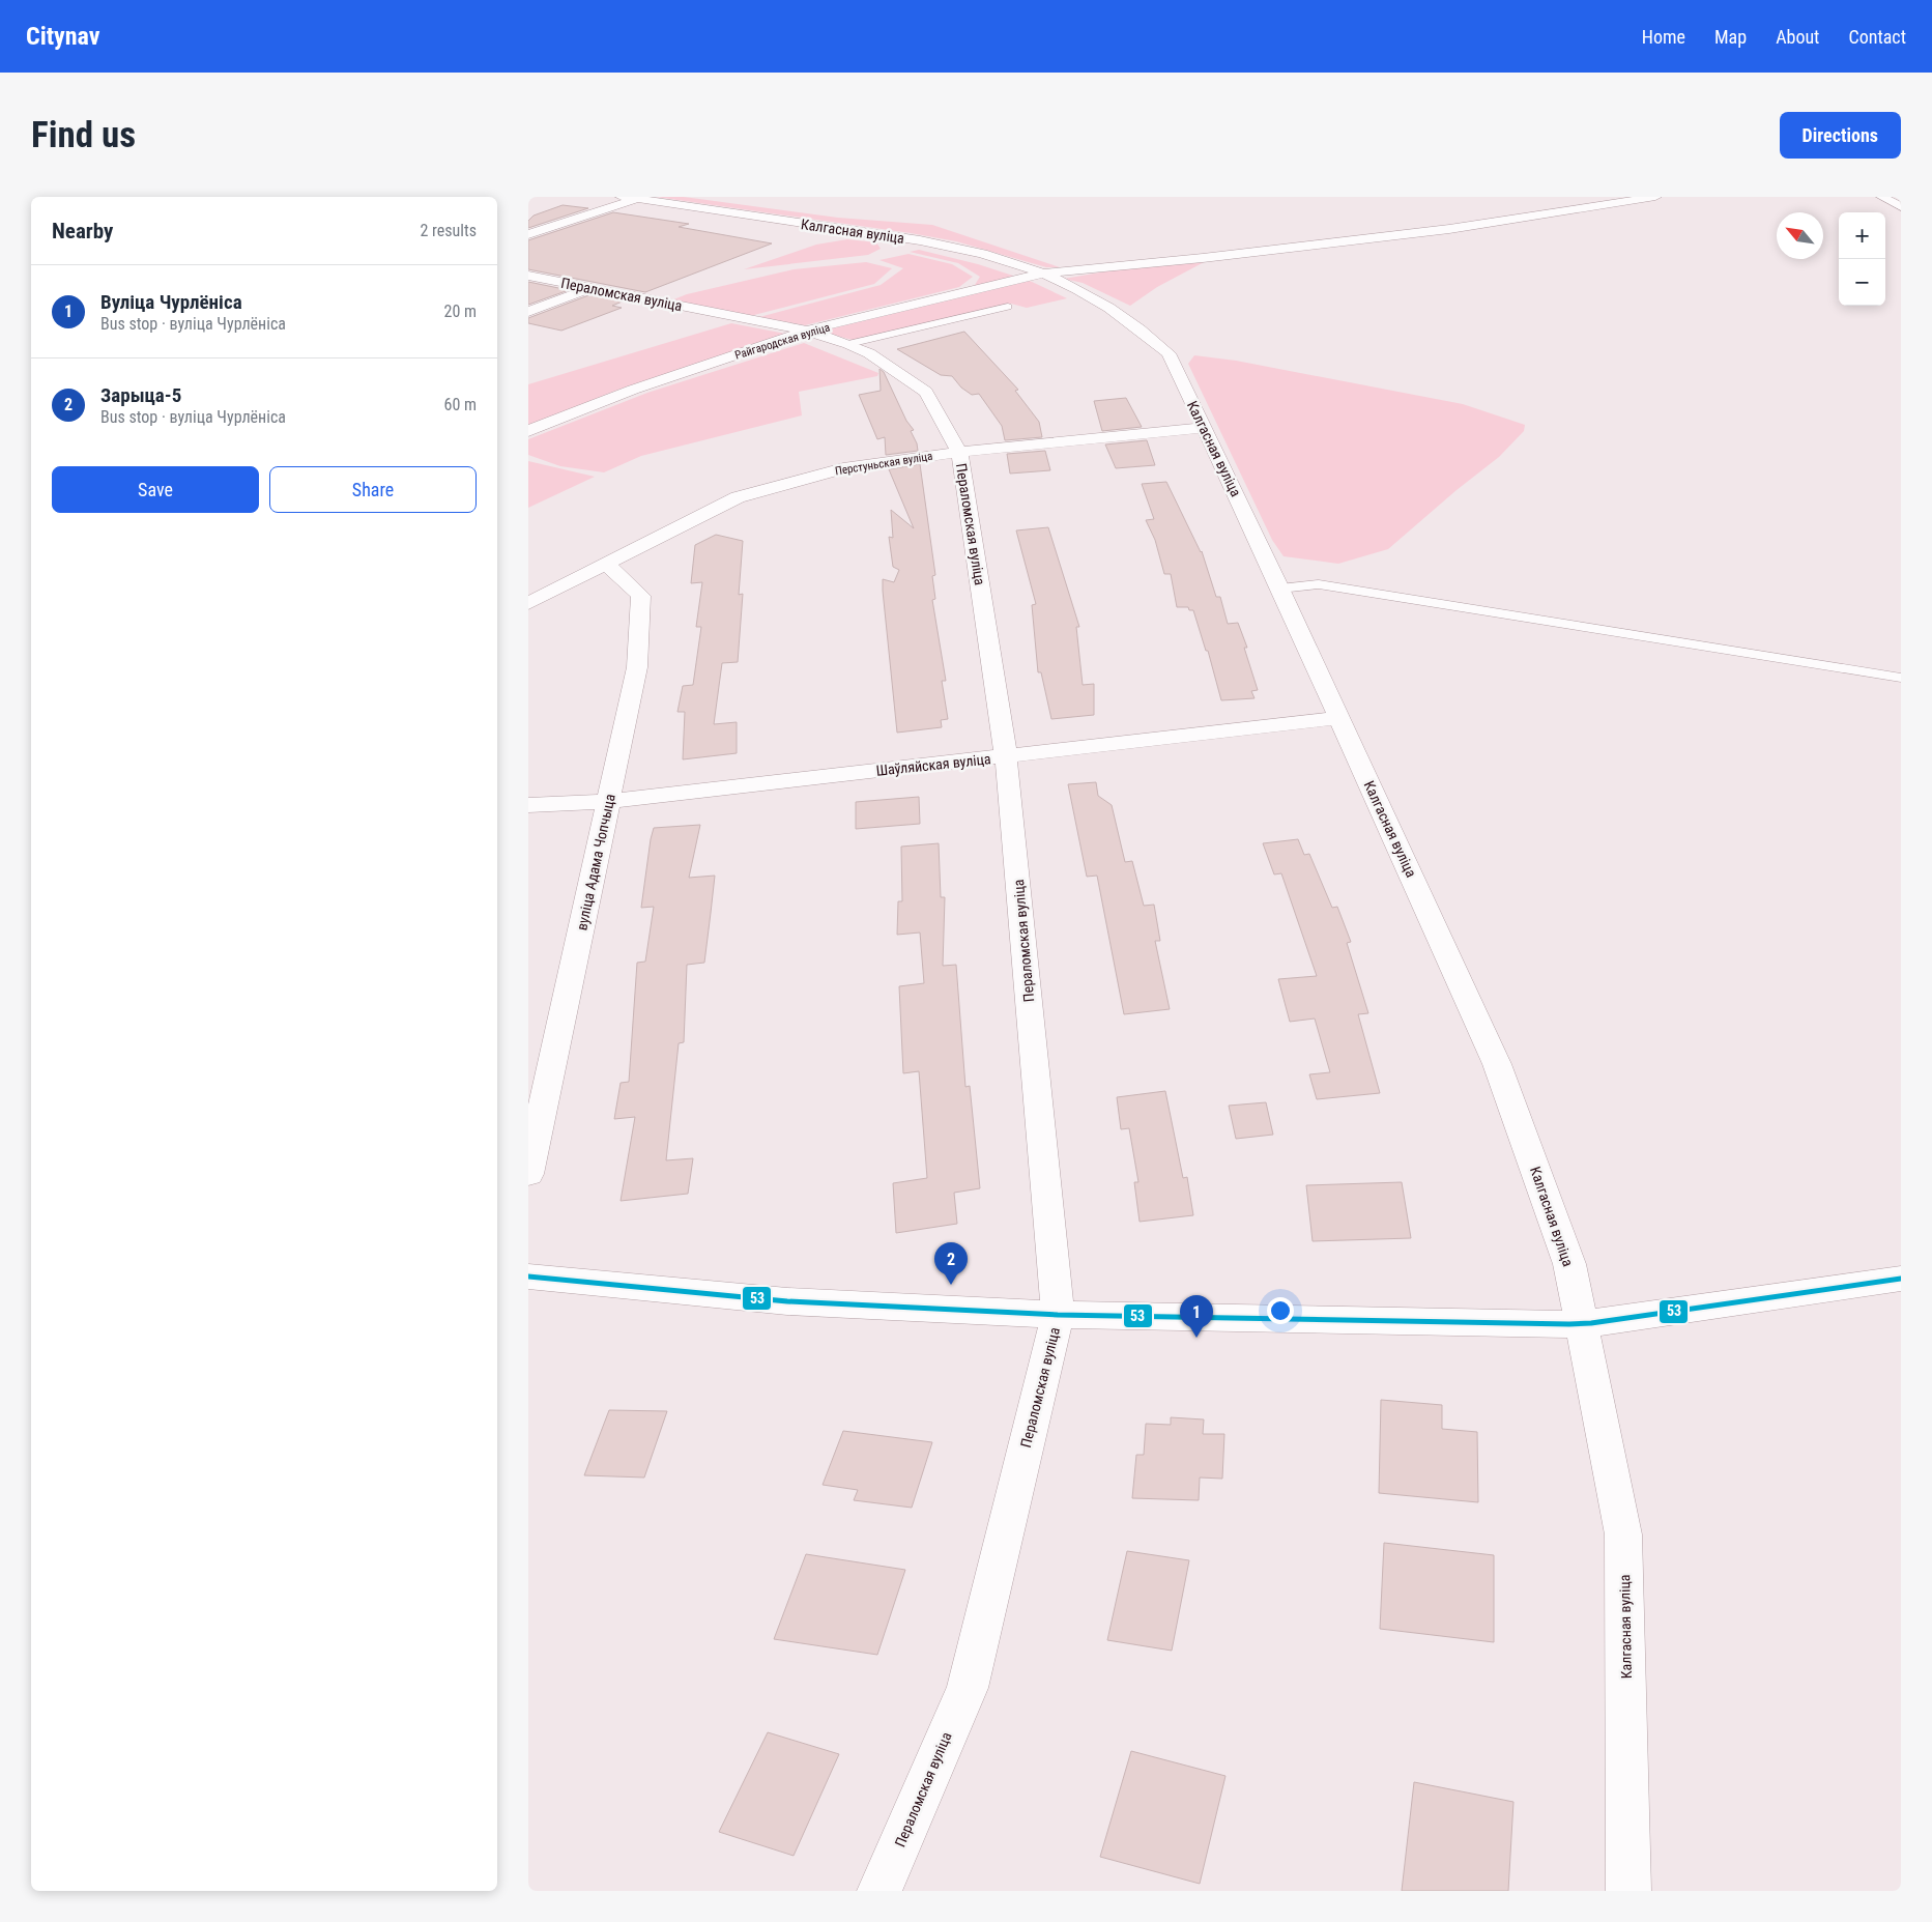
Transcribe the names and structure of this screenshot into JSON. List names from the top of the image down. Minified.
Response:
{"streets":{"street":["Калгасная вуліца","Пераломская вуліца","Райгародская вуліца","Перстуньская вуліца","Шаўляйская вуліца","вуліца Адама Чопчыца"]},"crossings":[["Калгасная вуліца","Райгародская вуліца"],["Калгасная вуліца","Перстуньская вуліца"],["Калгасная вуліца","Шаўляйская вуліца"],["Пераломская вуліца","Райгародская вуліца"],["Пераломская вуліца","Перстуньская вуліца"],["Пераломская вуліца","Шаўляйская вуліца"],["Перстуньская вуліца","вуліца Адама Чопчыца"],["Шаўляйская вуліца","вуліца Адама Чопчыца"]],"lines":["transit line 53"],"north":"top left","page":{"header":"Citynav","nav":["Home","Map","About","Contact"],"buttons":["Directions",["Save","Share"]],"title":"Find us","heading":["Nearby","2 results"],"map_buttons":["+","−"],"list":[{"mark":"1","name":"Вуліца Чурлёніса","note":"Bus stop · вуліца Чурлёніса","value":"20 m"},{"mark":"2","name":"Зарыца-5","note":"Bus stop · вуліца Чурлёніса","value":"60 m"}],"pins":["2","1"]}}
